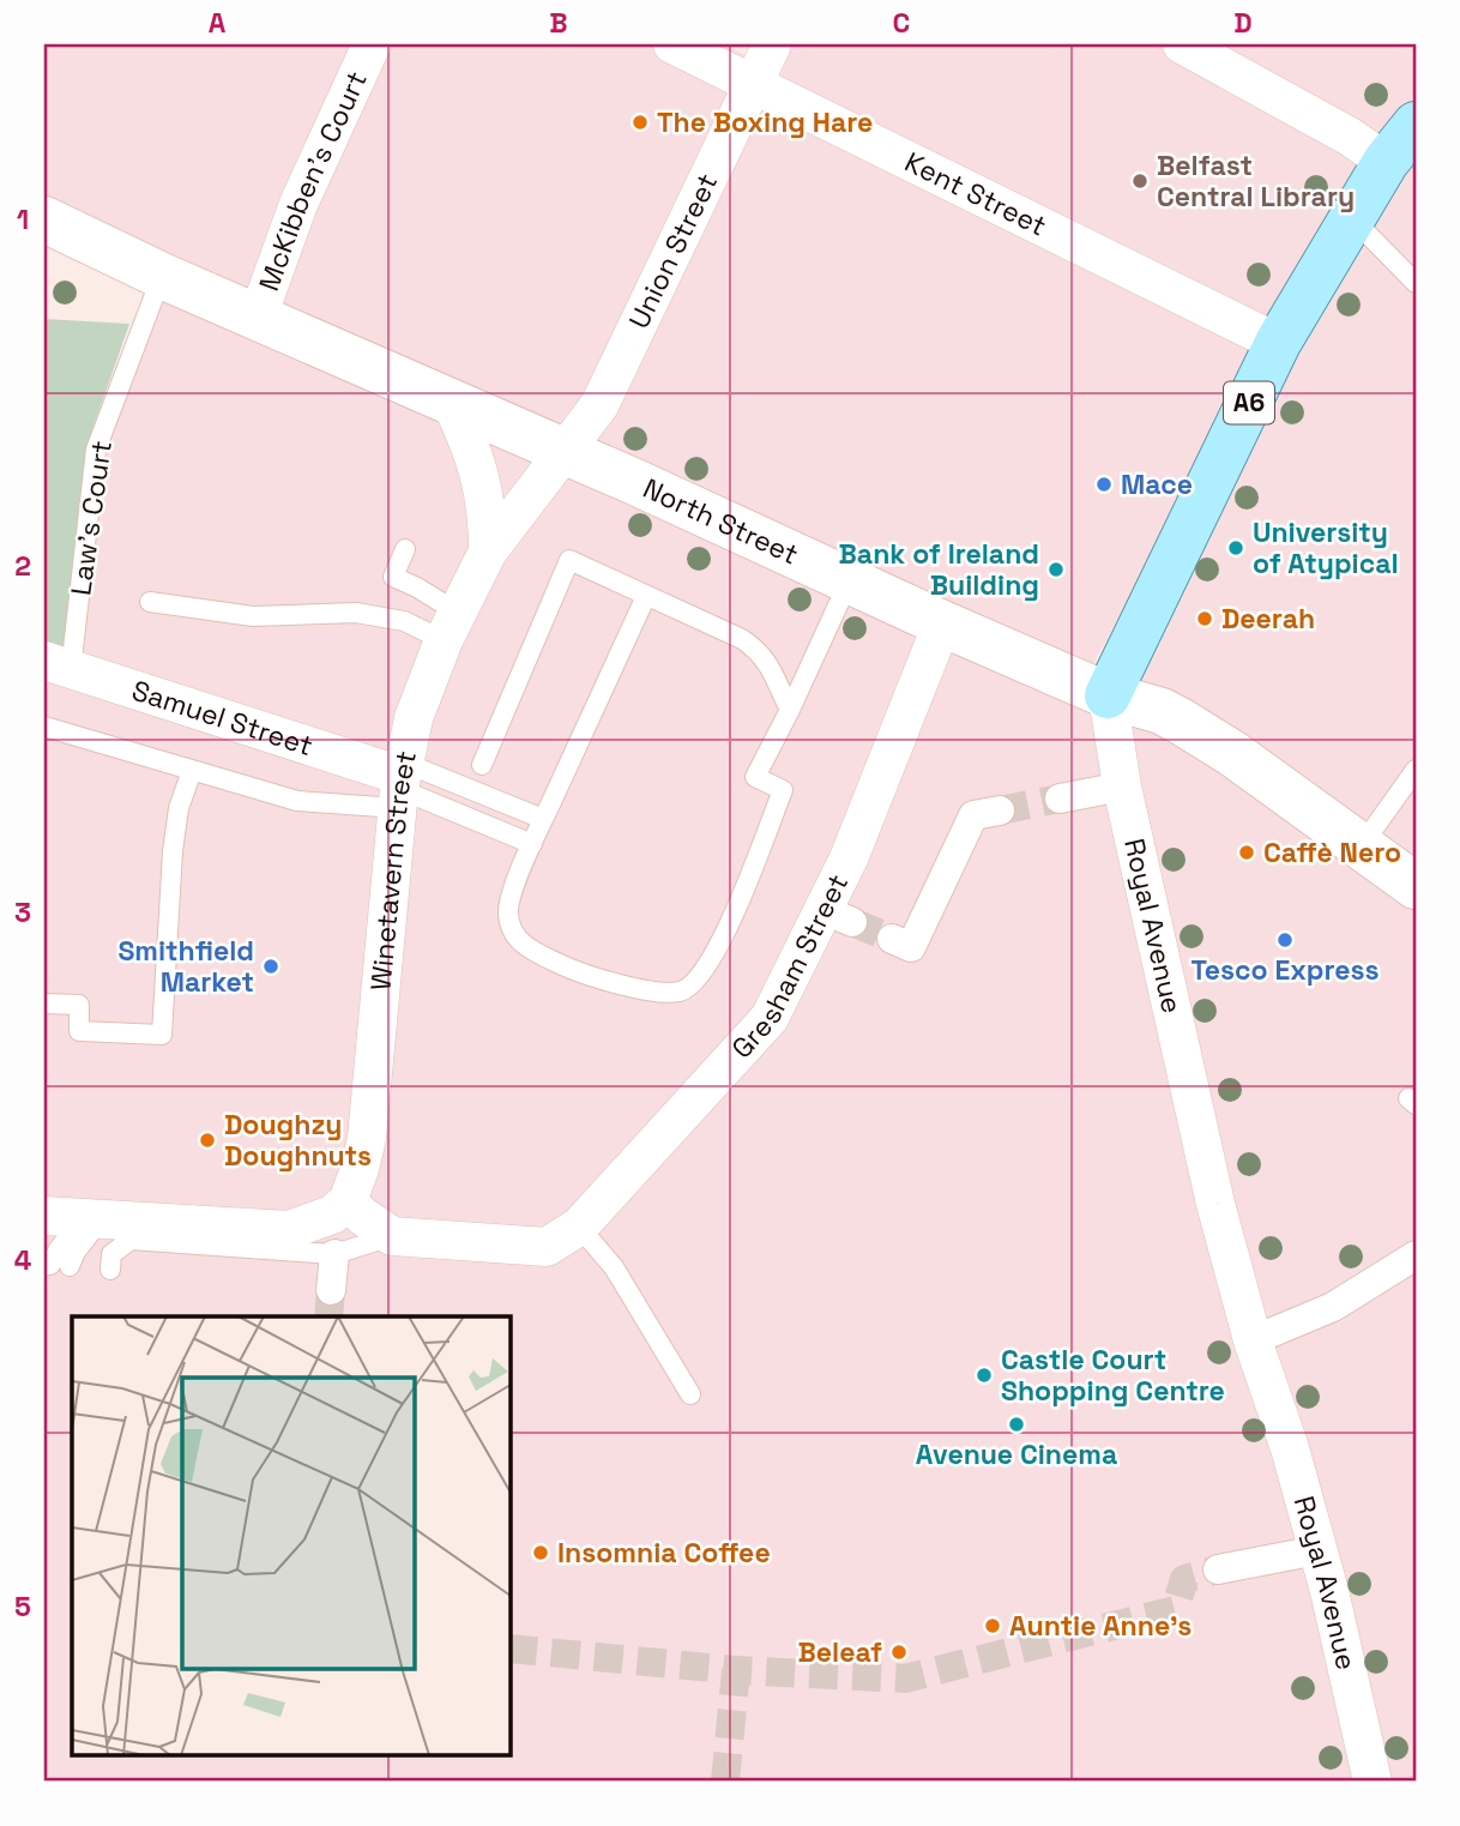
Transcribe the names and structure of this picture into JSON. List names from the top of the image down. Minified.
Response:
{"streets":{"main road":["A6","North Street"],"street":["McKibben's Court","Kent Street","Union Street","Samuel Street","Winetavern Street","Royal Avenue","Gresham Street"],"lane":["Law's Court"]},"crossings":[["McKibben's Court","North Street"],["Kent Street","Union Street"],["Kent Street","A6"],["Union Street","North Street"],["Union Street","Winetavern Street"],["A6","North Street"],["A6","Royal Avenue"],["Law's Court","North Street"],["Law's Court","Samuel Street"],["North Street","Winetavern Street"],["North Street","Royal Avenue"],["North Street","Gresham Street"],["Samuel Street","Winetavern Street"]],"places":["The Boxing Hare","Belfast Central Library","Mace","University of Atypical","Bank of Ireland Building","Deerah","Caffè Nero","Tesco Express","Smithfield Market","Doughzy Doughnuts","Castle Court Shopping Centre","Avenue Cinema","Insomnia Coffee","Auntie Anne's","Beleaf"],"grid":{"columns":["A","B","C","D"],"rows":["1","2","3","4","5"]}}
